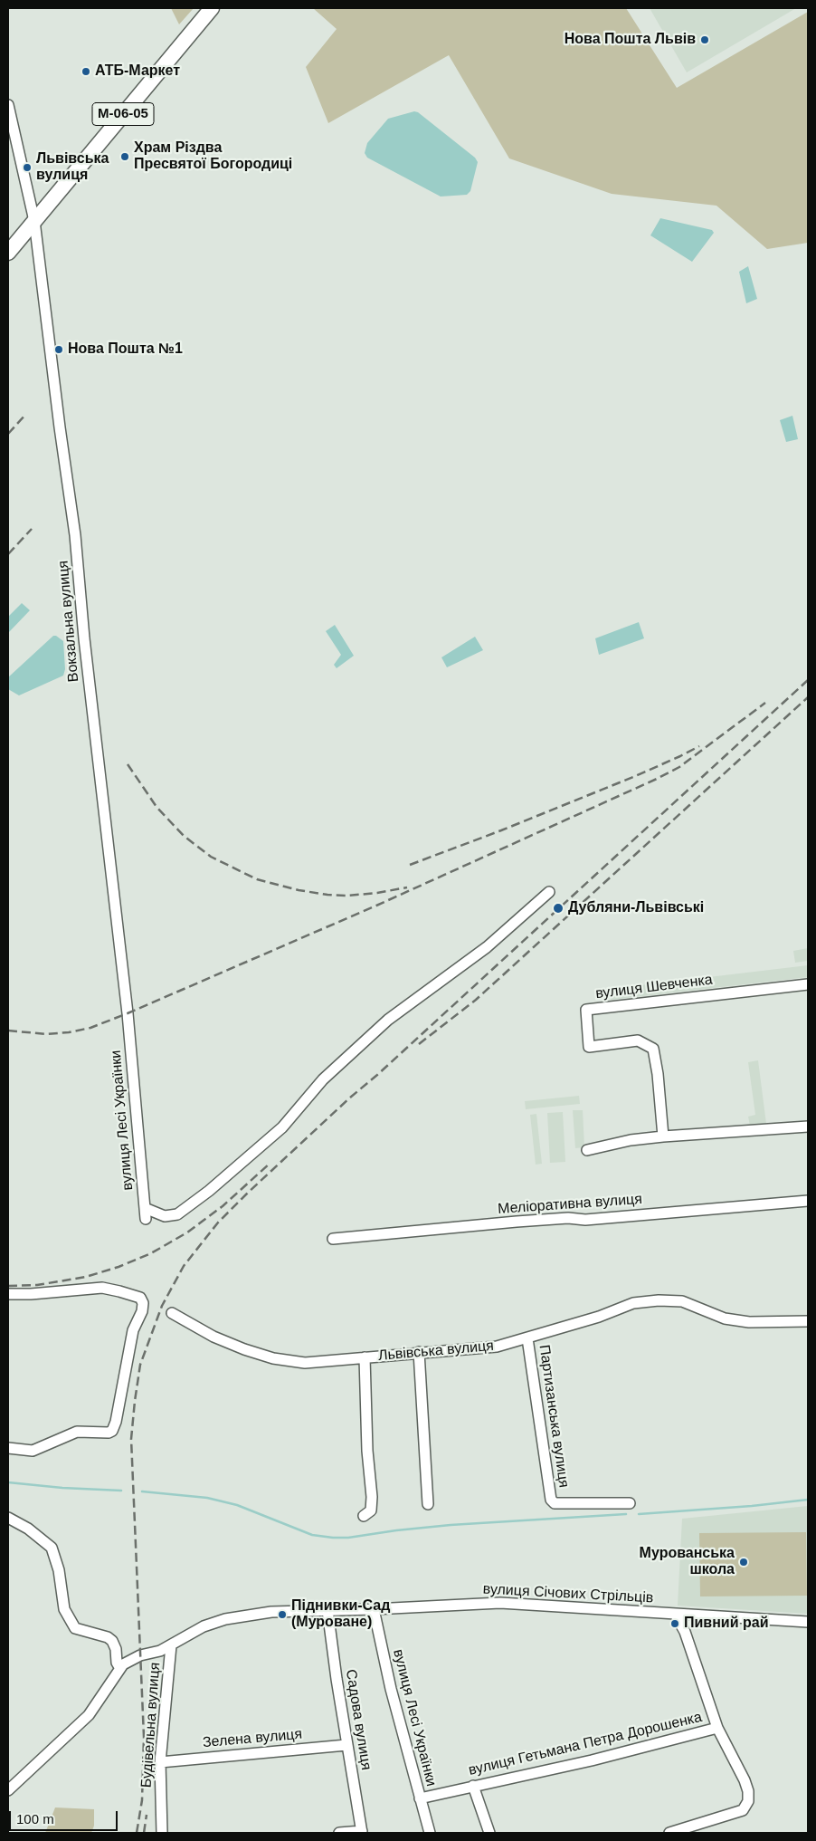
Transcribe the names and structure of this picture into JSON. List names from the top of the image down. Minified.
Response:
{"streets":{"highway":["М-06-05"],"street":["Вокзальна вулиця","вулиця Шевченка","вулиця Лесі Українки","Меліоративна вулиця","Львівська вулиця","Партизанська вулиця","вулиця Січових Стрільців","Садова вулиця","Будівельна вулиця","Зелена вулиця","вулиця Гетьмана Петра Дорошенка"]},"crossings":[["М-06-05","Вокзальна вулиця"],["Вокзальна вулиця","вулиця Лесі Українки"],["вулиця Лесі Українки","вулиця Січових Стрільців"],["вулиця Лесі Українки","вулиця Гетьмана Петра Дорошенка"],["Львівська вулиця","Партизанська вулиця"],["вулиця Січових Стрільців","Садова вулиця"],["вулиця Січових Стрільців","Будівельна вулиця"],["вулиця Січових Стрільців","вулиця Гетьмана Петра Дорошенка"],["Садова вулиця","Зелена вулиця"],["Будівельна вулиця","Зелена вулиця"]],"places":["Нова Пошта Львів","АТБ-Маркет","Храм Різдва Пресвятої Богородиці","Львівська вулиця","Нова Пошта №1","Дубляни-Львівські","Мурованська школа","Піднивки-Сад (Муроване)","Пивний рай"],"scale_bar":"100 m"}
